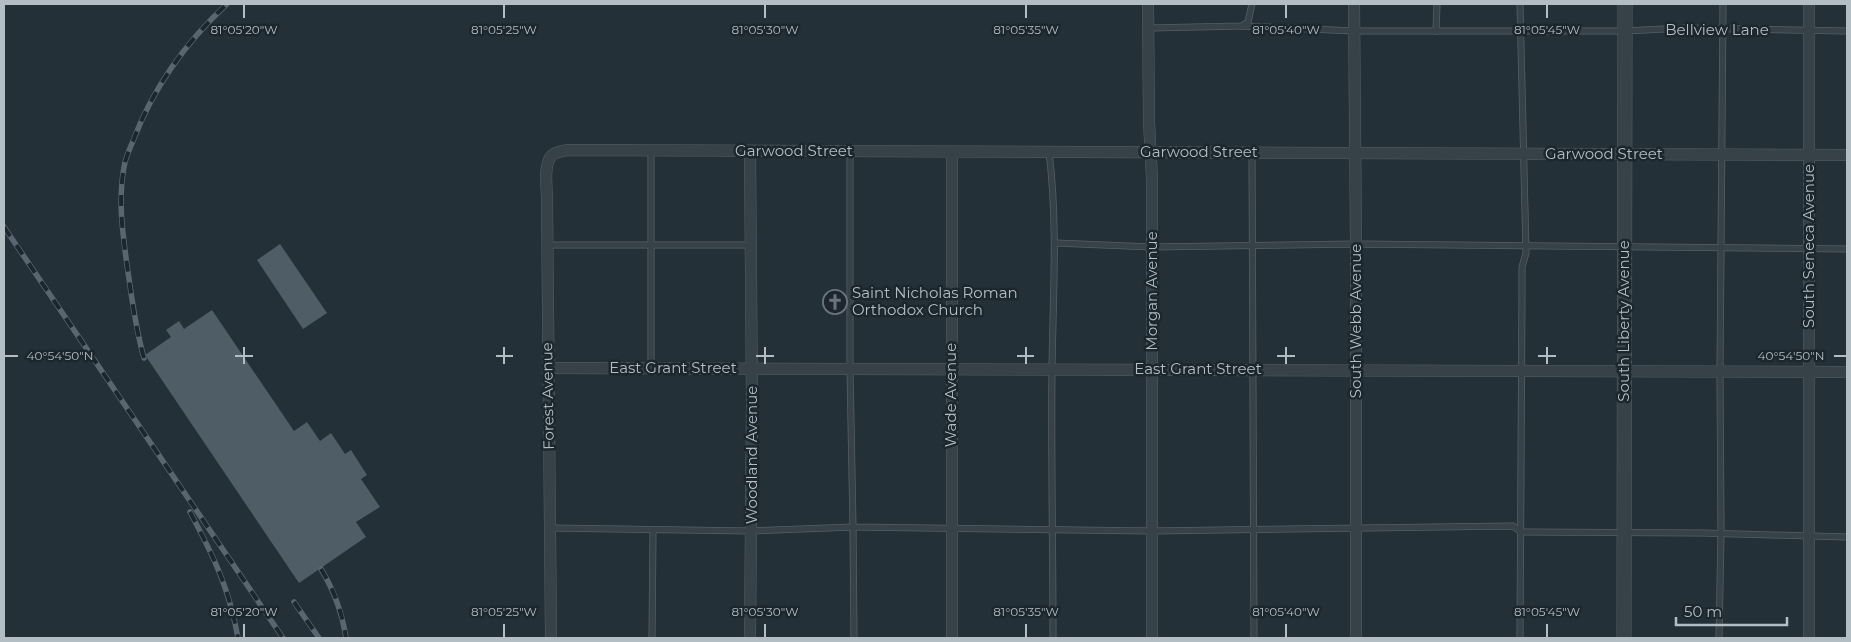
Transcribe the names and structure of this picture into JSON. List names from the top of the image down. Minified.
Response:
{"streets":{"street":["Garwood Street","South Seneca Avenue","Morgan Avenue","South Webb Avenue","South Liberty Avenue","East Grant Street","Wade Avenue","Forest Avenue","Woodland Avenue"],"lane":["Bellview Lane"]},"crossings":[["Bellview Lane","South Seneca Avenue"],["Bellview Lane","Morgan Avenue"],["Bellview Lane","South Webb Avenue"],["Bellview Lane","South Liberty Avenue"],["Garwood Street","South Seneca Avenue"],["Garwood Street","Morgan Avenue"],["Garwood Street","South Webb Avenue"],["Garwood Street","South Liberty Avenue"],["Garwood Street","Wade Avenue"],["Garwood Street","Forest Avenue"],["Garwood Street","Woodland Avenue"],["South Seneca Avenue","East Grant Street"],["Morgan Avenue","East Grant Street"],["South Webb Avenue","East Grant Street"],["South Liberty Avenue","East Grant Street"],["East Grant Street","Wade Avenue"],["East Grant Street","Forest Avenue"],["East Grant Street","Woodland Avenue"]],"places":{"church":["Saint Nicholas Roman Orthodox Church"]},"scale_bar":"50 m","coordinates":["81°05'20\"W","81°05'25\"W","81°05'30\"W","81°05'35\"W","81°05'40\"W","81°05'45\"W","40°54'50\"N"]}
